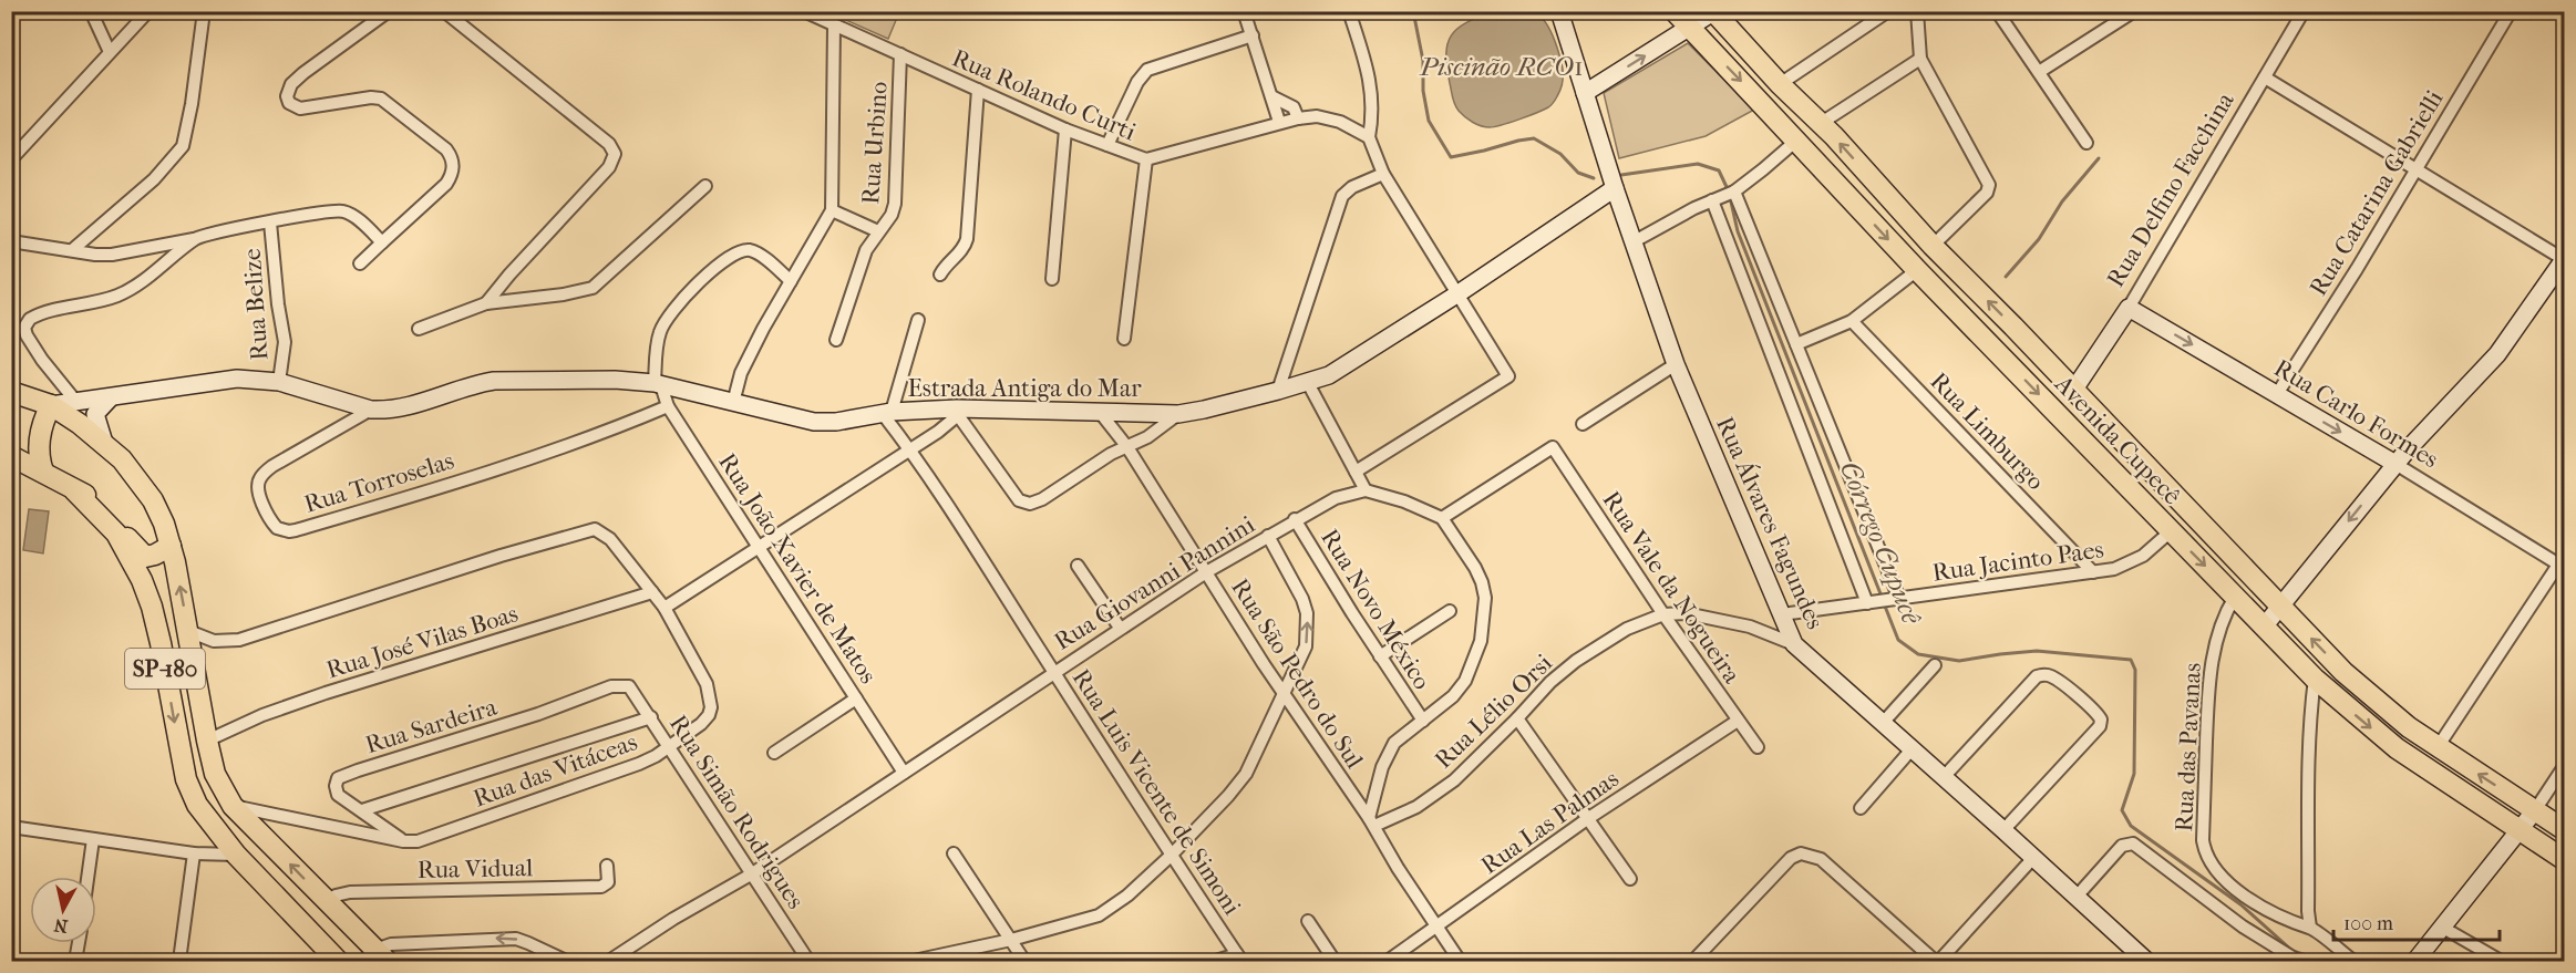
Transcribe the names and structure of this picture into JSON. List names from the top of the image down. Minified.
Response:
{"streets":{"main road":["Avenida Cupecê","SP-180"],"street":["Rua Rolando Curti","Rua Urbino","Rua Delfino Facchina","Rua Catarina Gabrielli","Rua Belize","Estrada Antiga do Mar","Rua Carlo Formes","Rua Limburgo","Rua Torroselas","Rua Álvares Fagundes","Rua Jacinto Paes","Rua João Xavier de Matos","Rua Giovanni Pannini","Rua Vale da Nogueira","Rua Novo México","Rua José Vilas Boas","Rua São Pedro do Sul","Rua Lélio Orsi","Rua Sardeira","Rua das Pavanas","Rua das Vitáceas","Rua Luis Vicente de Simoni","Rua Simão Rodrigues","Rua Las Palmas","Rua Vidual"]},"crossings":[["Rua Rolando Curti","Rua Urbino"],["Rua Delfino Facchina","Rua Carlo Formes"],["Rua Delfino Facchina","Avenida Cupecê"],["Rua Catarina Gabrielli","Rua Carlo Formes"],["Rua Belize","Estrada Antiga do Mar"],["Estrada Antiga do Mar","Rua Torroselas"],["Estrada Antiga do Mar","Rua Álvares Fagundes"],["Estrada Antiga do Mar","Rua João Xavier de Matos"],["Estrada Antiga do Mar","Rua São Pedro do Sul"],["Estrada Antiga do Mar","Rua Luis Vicente de Simoni"],["Rua Limburgo","Rua Jacinto Paes"],["Avenida Cupecê","Rua Jacinto Paes"],["Avenida Cupecê","Rua das Pavanas"],["Rua Torroselas","Rua João Xavier de Matos"],["Rua Álvares Fagundes","Rua Jacinto Paes"],["Rua Álvares Fagundes","Rua Lélio Orsi"],["Rua João Xavier de Matos","Rua Giovanni Pannini"],["Rua Giovanni Pannini","Rua Novo México"],["Rua Giovanni Pannini","Rua São Pedro do Sul"],["Rua Giovanni Pannini","Rua Luis Vicente de Simoni"],["Rua Giovanni Pannini","Rua Simão Rodrigues"],["Rua Vale da Nogueira","Rua Lélio Orsi"],["Rua Vale da Nogueira","Rua Las Palmas"],["Rua José Vilas Boas","Rua das Vitáceas"],["Rua São Pedro do Sul","Rua Lélio Orsi"],["Rua São Pedro do Sul","Rua Las Palmas"],["Rua Sardeira","Rua das Vitáceas"],["Rua Sardeira","Rua Simão Rodrigues"],["Rua das Vitáceas","Rua Simão Rodrigues"]],"one_way":["Rua Carlo Formes"],"water":["Piscinão RCO1","Córrego Cupucê"],"scale_bar":"100 m","north":"bottom"}
